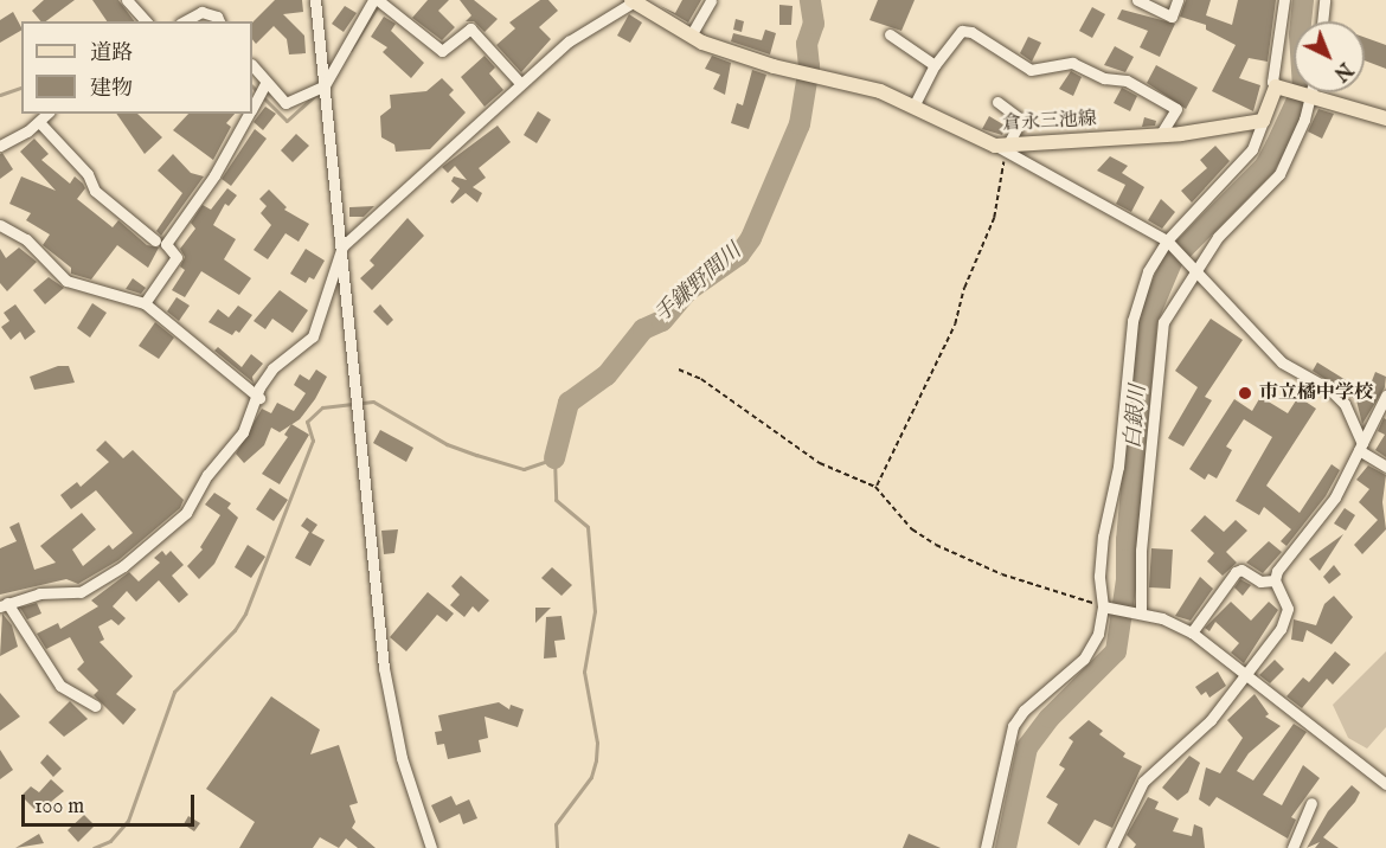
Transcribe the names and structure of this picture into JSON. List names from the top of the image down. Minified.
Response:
{"streets":{"main road":["倉永三池線"]},"water":["手鎌野間川","白銀川"],"places":["市立橘中学校"],"legend":["道路","建物"],"scale_bar":"100 m","north":"bottom right"}
